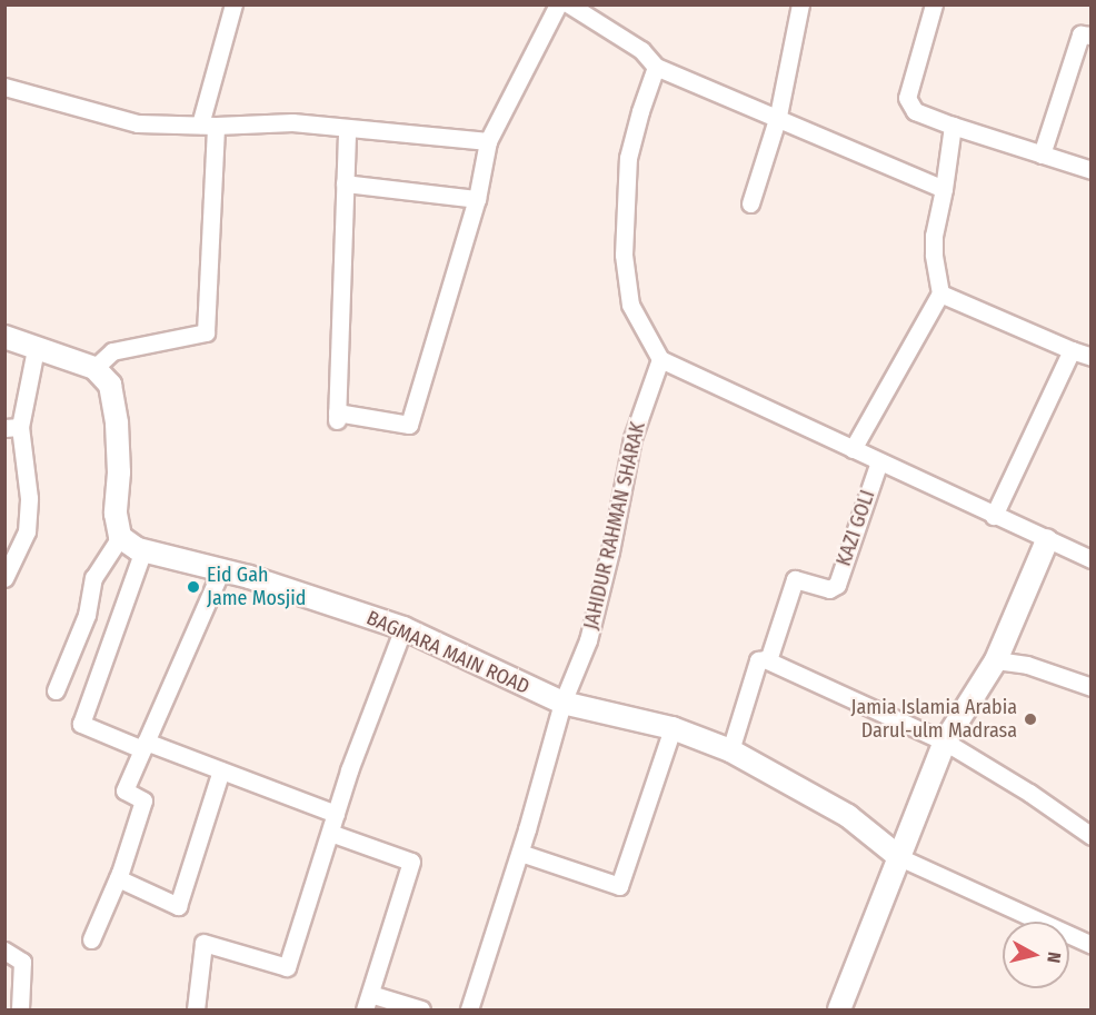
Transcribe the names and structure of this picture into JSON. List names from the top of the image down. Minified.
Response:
{"streets":{"street":["JAHIDUR RAHMAN SHARAK","KAZI GOLI","BAGMARA MAIN ROAD"]},"crossings":[["JAHIDUR RAHMAN SHARAK","BAGMARA MAIN ROAD"]],"places":["Eid Gah Jame Mosjid","Jamia Islamia Arabia Darul-ulm Madrasa"],"north":"right"}
